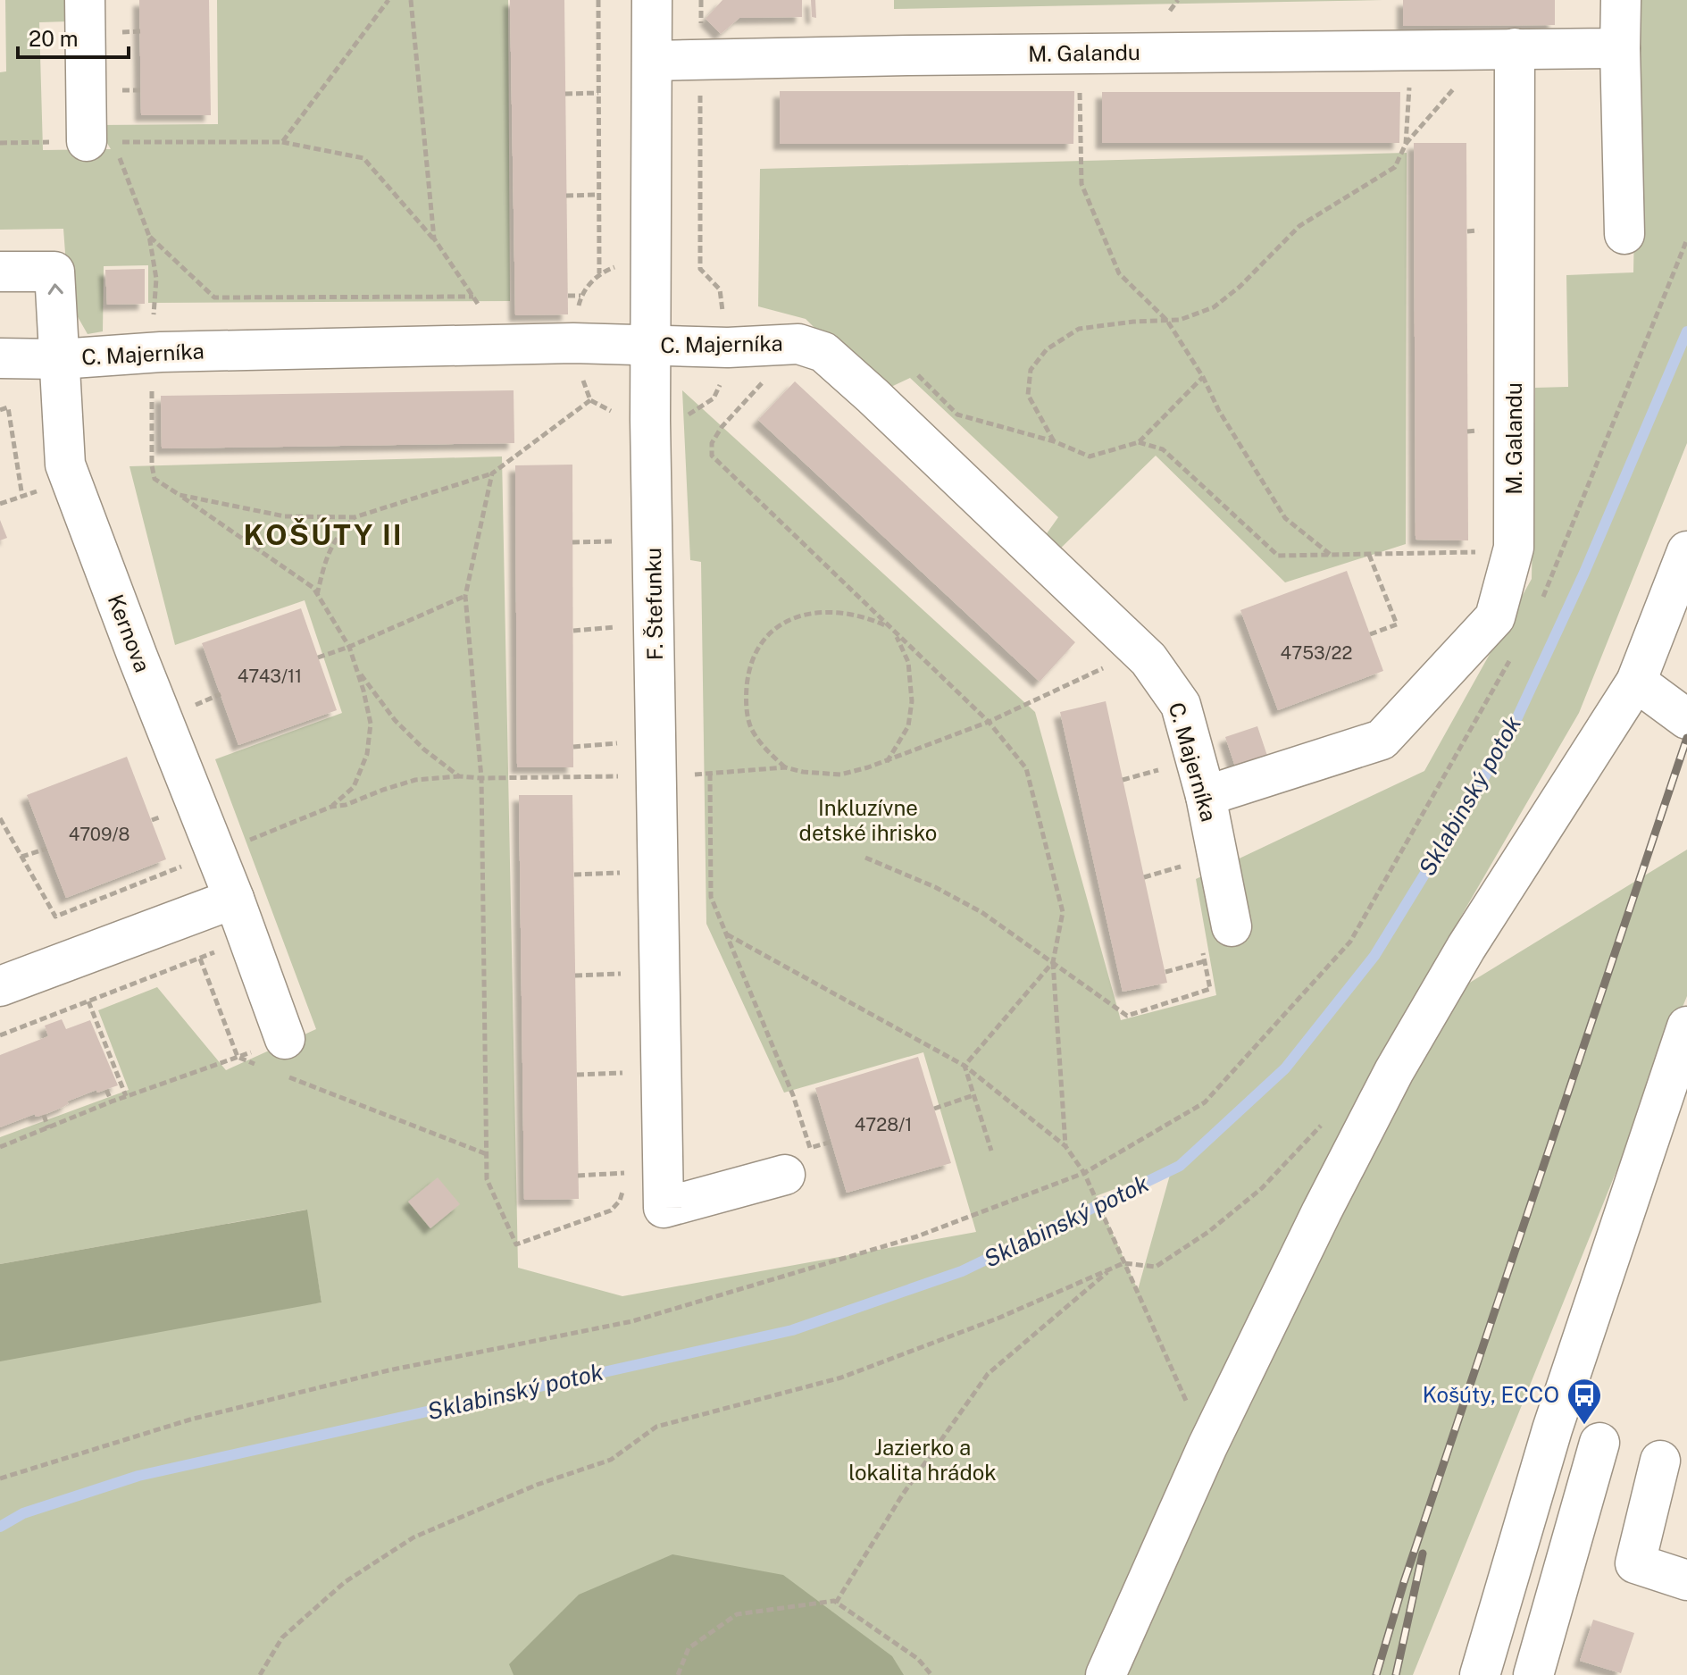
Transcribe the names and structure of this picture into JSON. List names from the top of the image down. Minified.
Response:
{"streets":{"street":["M. Galandu","C. Majerníka","F. Štefunku","Kernova"]},"crossings":[["M. Galandu","C. Majerníka"],["M. Galandu","F. Štefunku"],["C. Majerníka","F. Štefunku"],["C. Majerníka","Kernova"]],"districts":["KOŠÚTY II"],"water":["Sklabinský potok"],"parks":["Inkluzívne detské ihrisko","Jazierko a lokalita hrádok"],"places":{"bus stop":["Košúty, ECCO"]},"house_numbers":["4753/22","4743/11","4709/8","4728/1"],"scale_bar":"20 m"}
